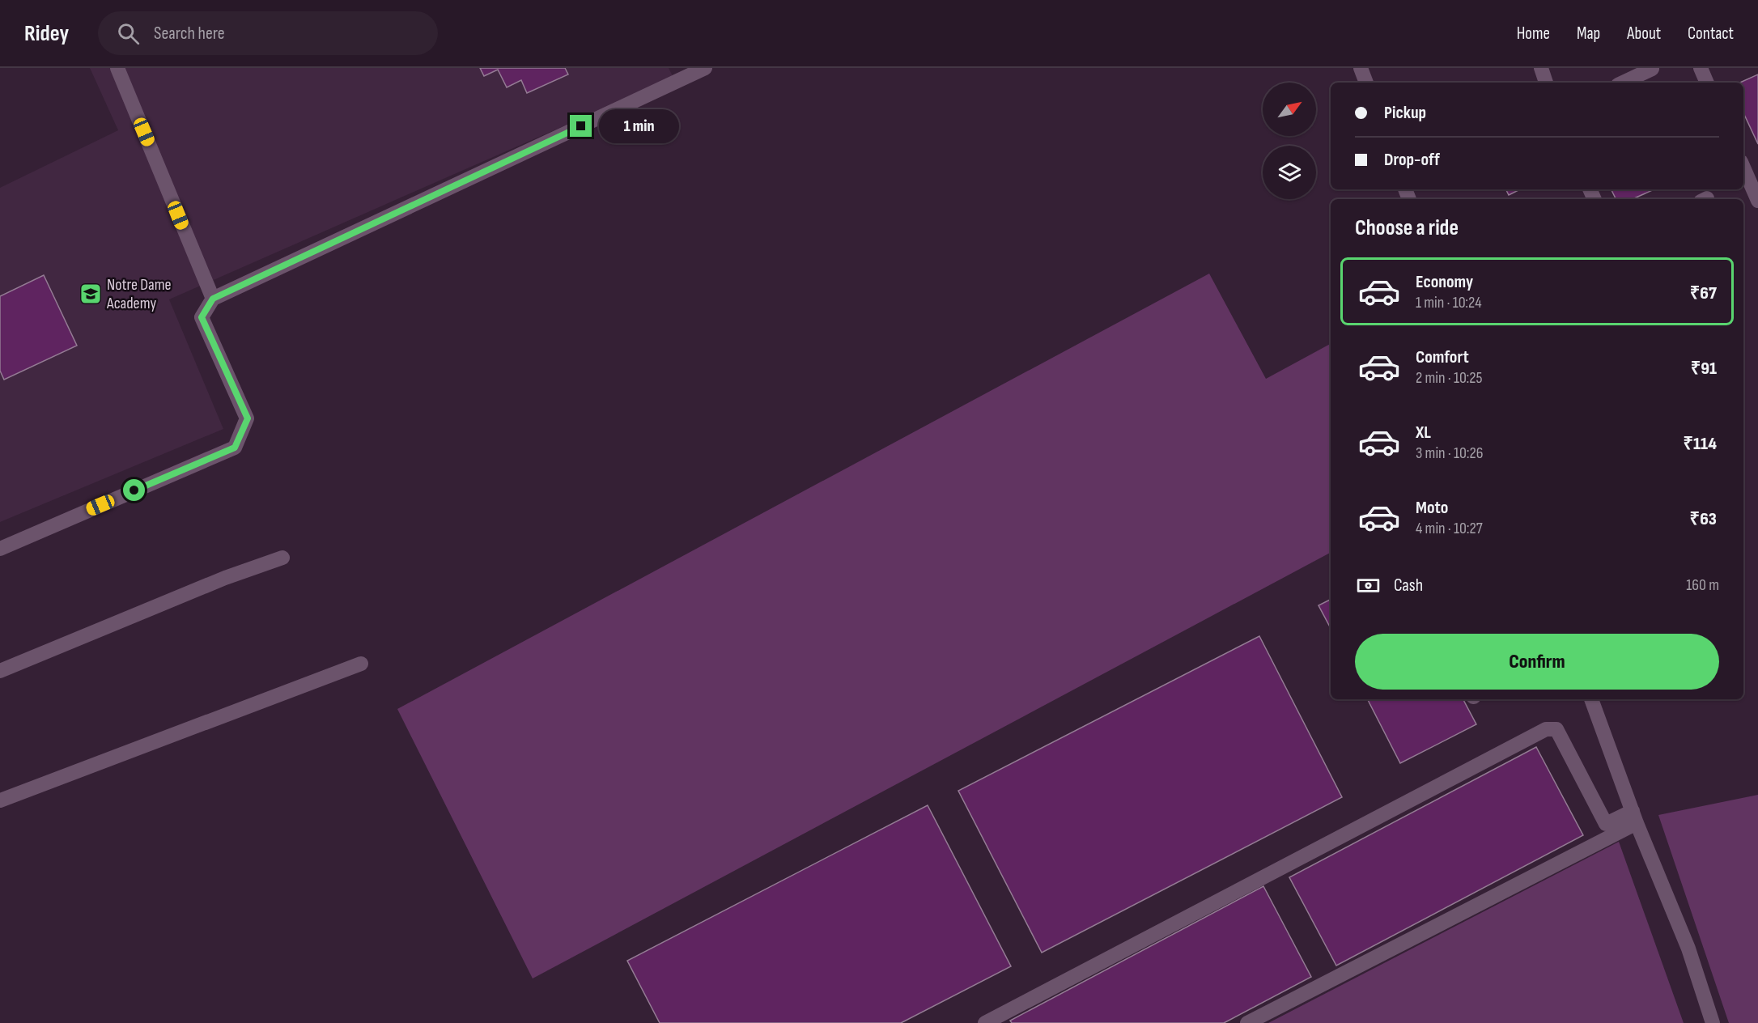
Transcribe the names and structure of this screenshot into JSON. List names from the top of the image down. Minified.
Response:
{"places":{"school or university":["Notre Dame Academy"]},"north":"top right","page":{"header":"Ridey","search":"Search here","nav":["Home","Map","About","Contact"],"banner":["Pickup","Drop-off"],"bubble":"1 min","heading":"Choose a ride","list":[{"name":"Economy","note":"1 min · 10:24","value":"₹67"},{"name":"Comfort","note":"2 min · 10:25","value":"₹91"},{"name":"XL","note":"3 min · 10:26","value":"₹114"},{"name":"Moto","note":"4 min · 10:27","value":"₹63"}],"pay":["Cash","160 m"],"buttons":"Confirm"}}
